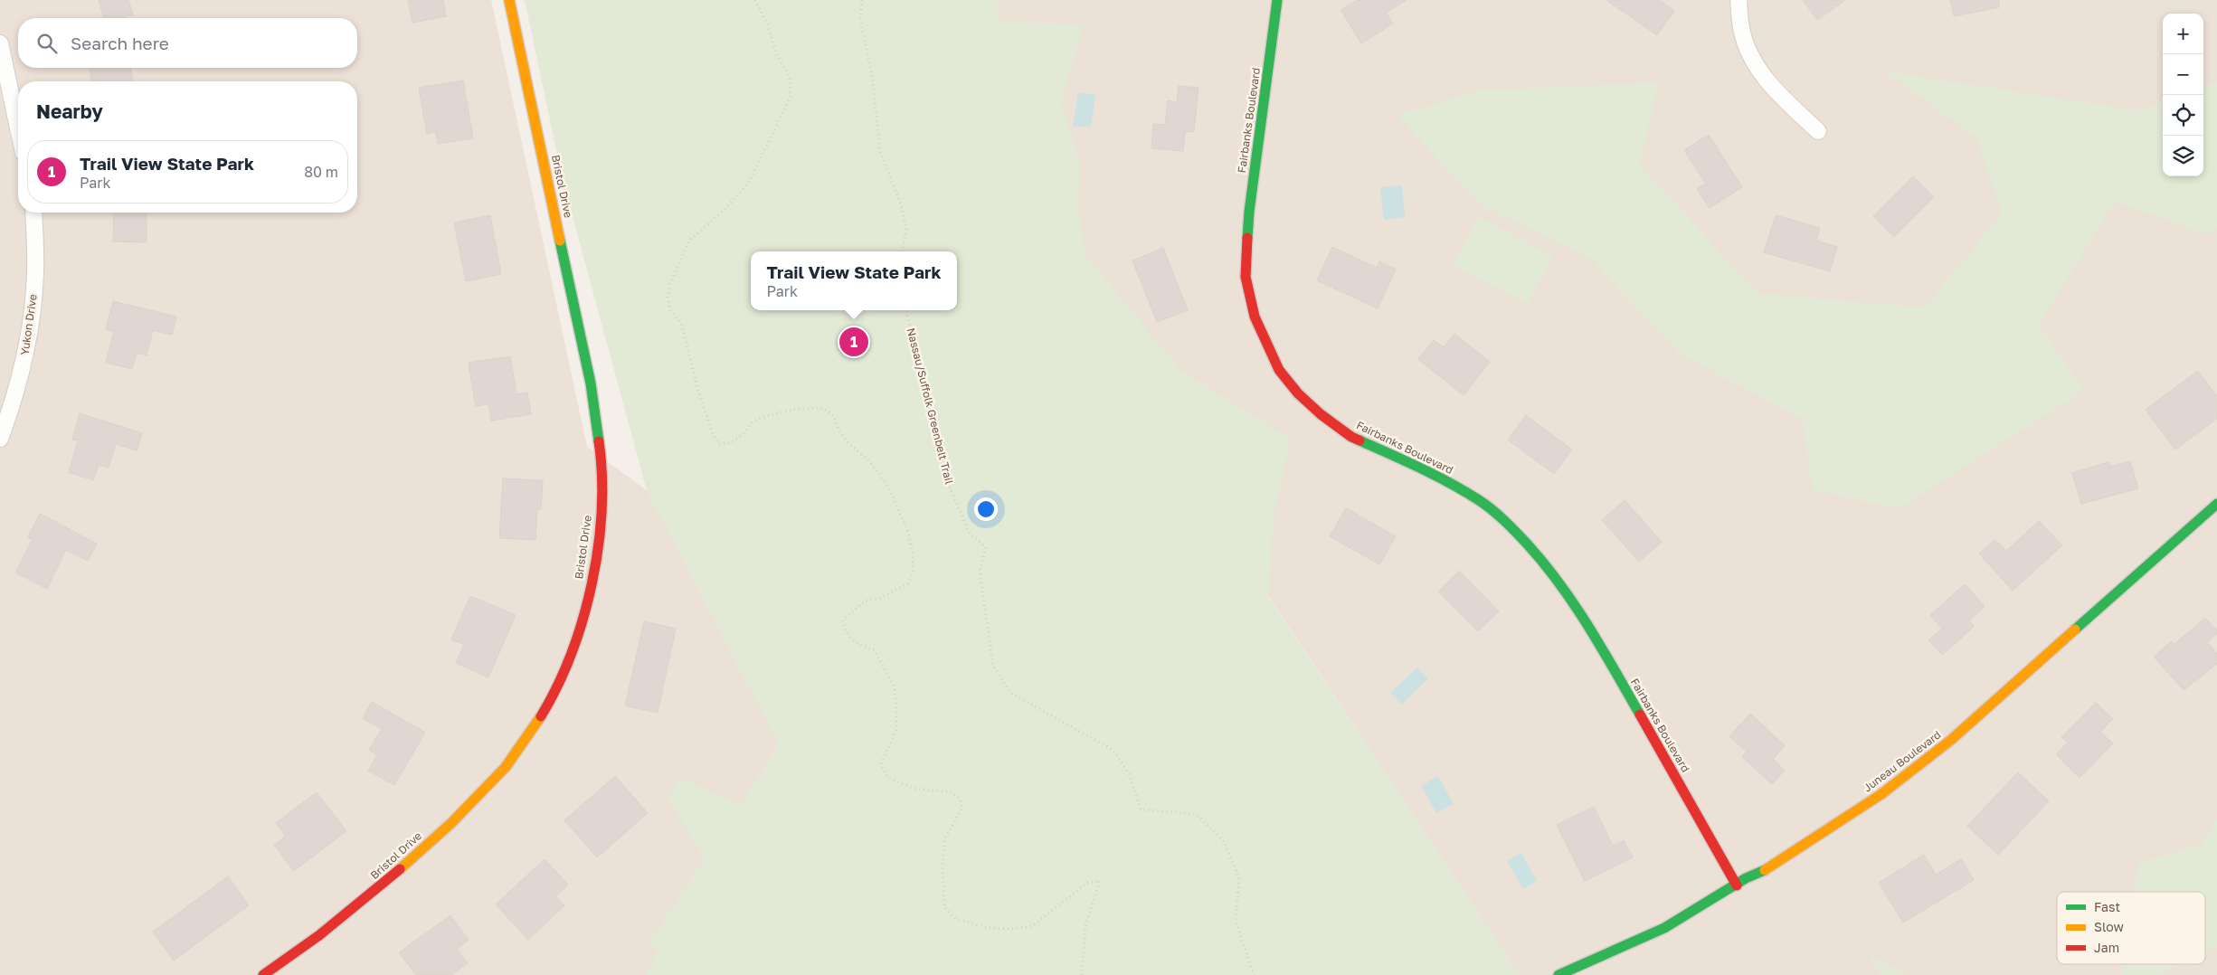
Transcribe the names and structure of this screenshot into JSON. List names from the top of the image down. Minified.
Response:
{"streets":{"street":["Fairbanks Boulevard","Bristol Drive","Yukon Drive","Juneau Boulevard"],"path":["Nassau/Suffolk Greenbelt Trail"]},"crossings":[["Fairbanks Boulevard","Juneau Boulevard"]],"legend":["Fast","Slow","Jam"],"page":{"map_buttons":["+","−"],"search":"Search here","heading":"Nearby","list":[{"mark":"1","name":"Trail View State Park","note":"Park","value":"80 m"}],"popup":["Trail View State Park","Park"],"pins":"1"}}
